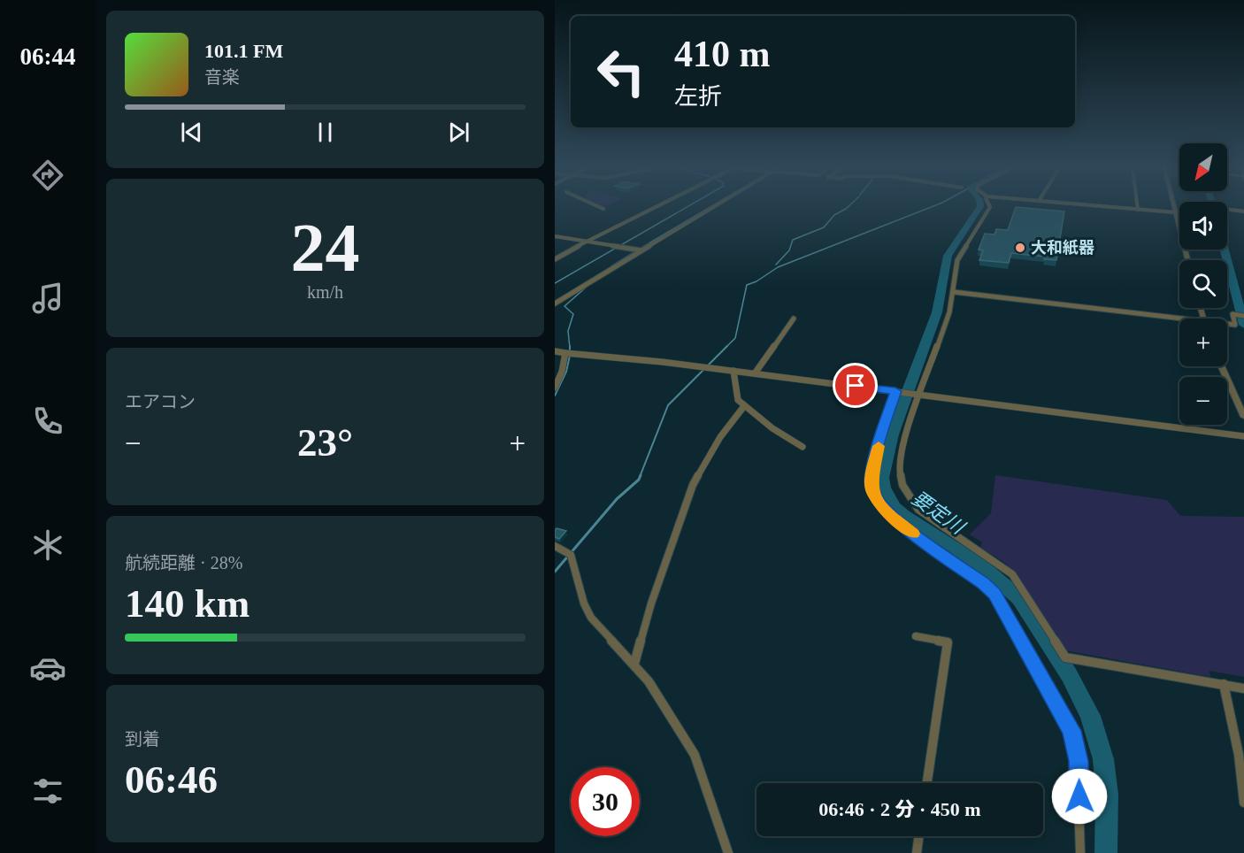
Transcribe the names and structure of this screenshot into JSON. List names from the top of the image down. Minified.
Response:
{"water":["要定川"],"places":["大和紙器"],"north":"bottom left","page":{"tabs":"06:44","turn":["410 m","左折"],"song":["101.1 FM","音楽"],"map_buttons":["+","−"],"tile":[["24","km/h"],"エアコン",["航続距離 · 28%","140 km"],["到着","06:46"]],"heat":["−","23°","+"],"limit":"30","trip":"06:46 · 2 分 · 450 m"}}
